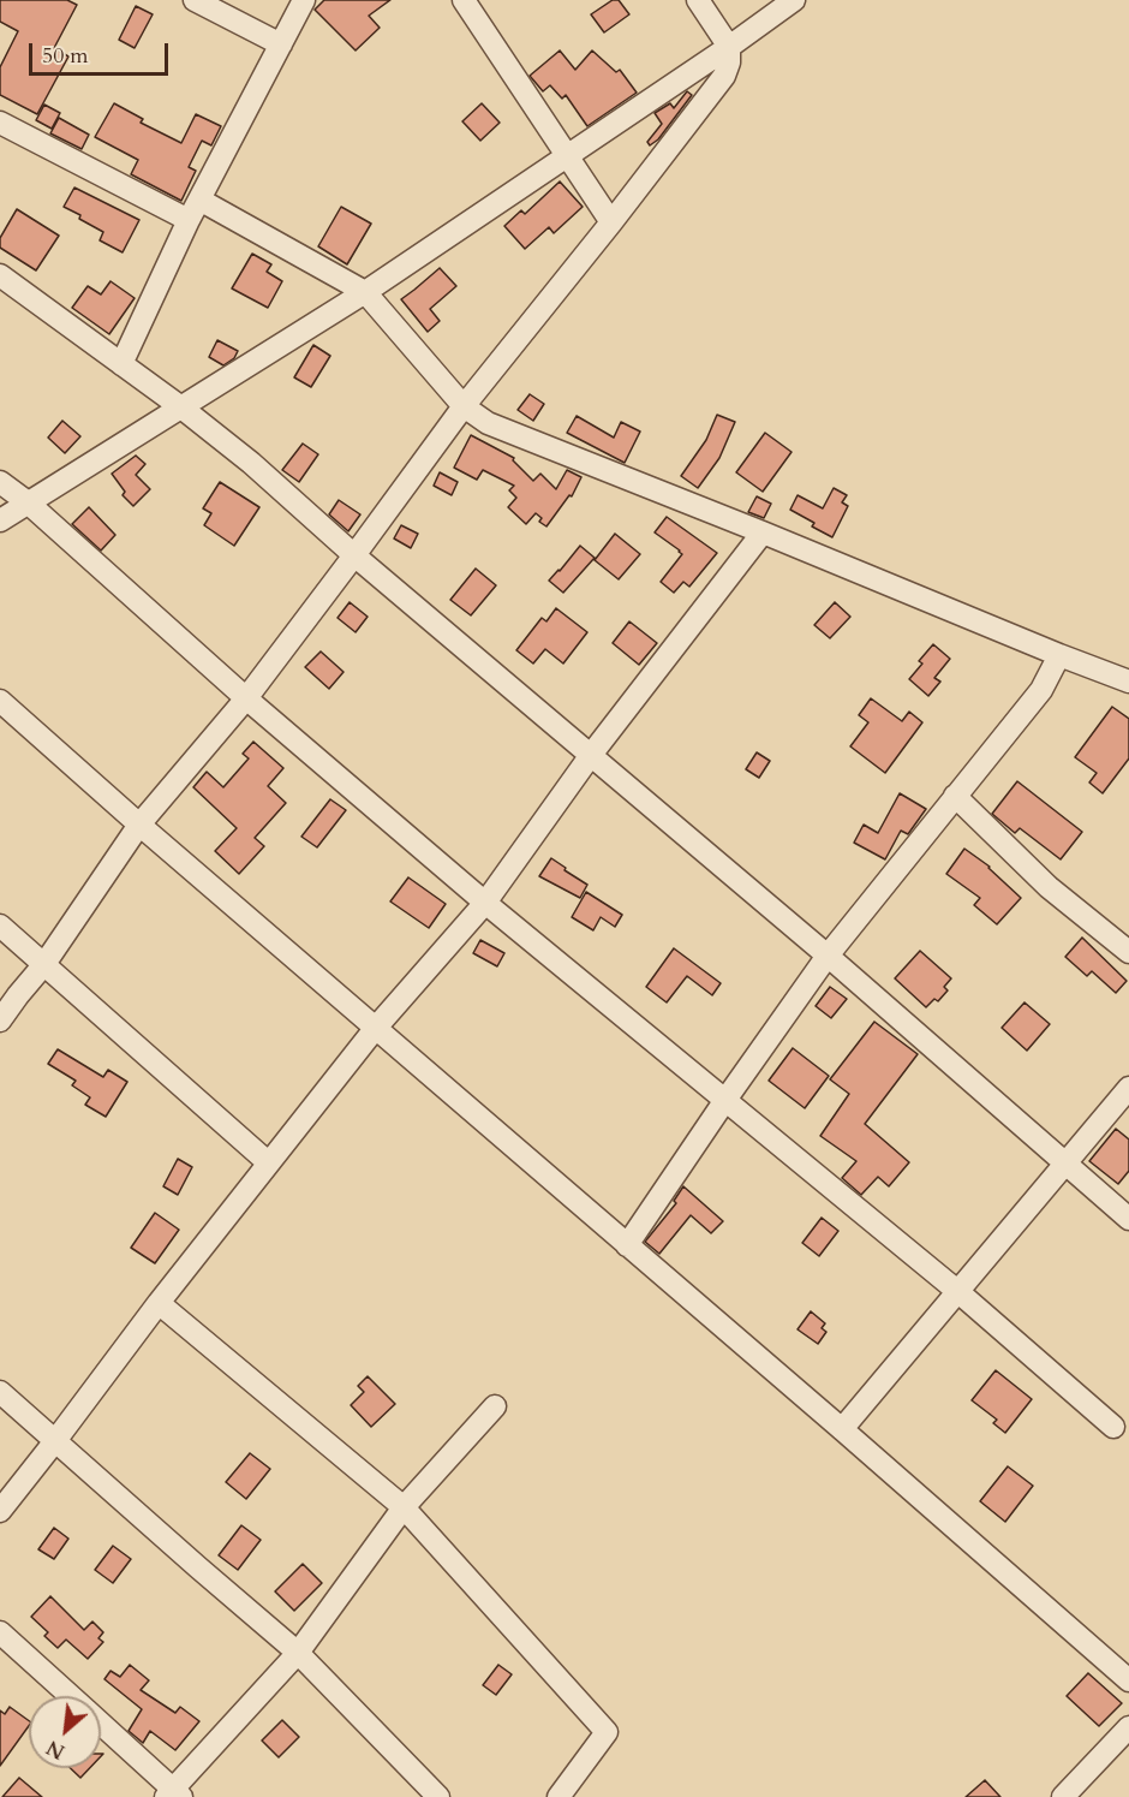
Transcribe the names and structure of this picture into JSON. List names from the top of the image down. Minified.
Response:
{"scale_bar":"50 m","north":"bottom left"}
